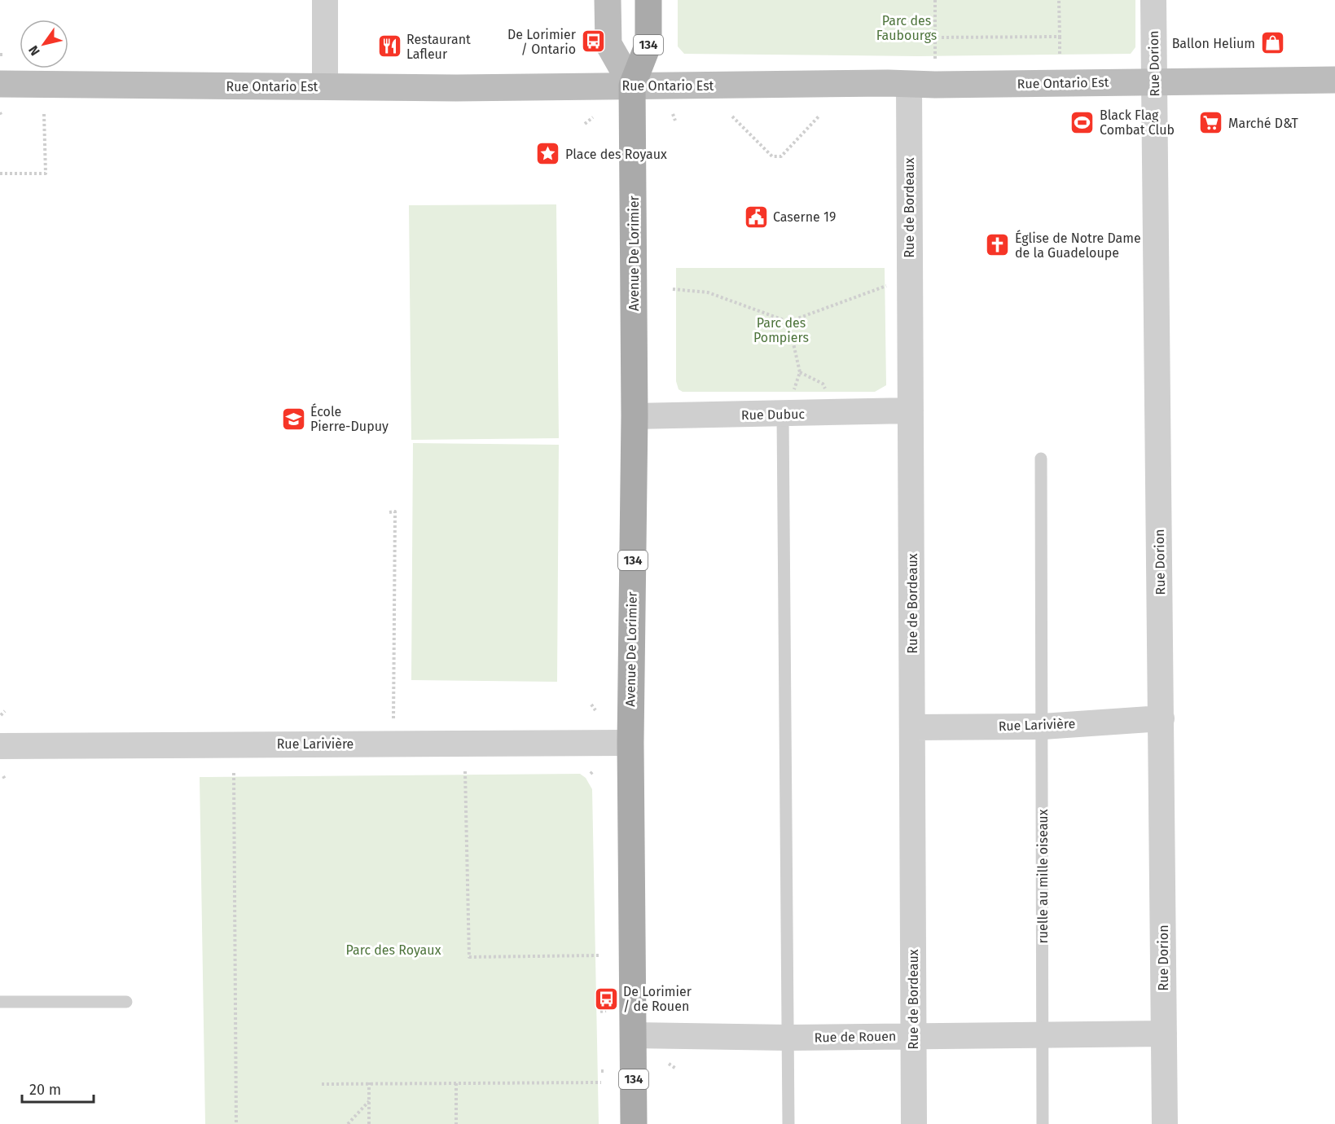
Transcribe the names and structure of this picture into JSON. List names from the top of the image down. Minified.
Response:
{"streets":{"main road":["134","Rue Ontario Est","Avenue De Lorimier"],"street":["Rue Dorion","Rue de Bordeaux","Rue Dubuc","Rue Larivière","Rue de Rouen"],"lane":["ruelle au mille oiseaux"]},"crossings":[["Rue Dorion","Rue Ontario Est"],["Rue Dorion","Rue Larivière"],["Rue Dorion","Rue de Rouen"],["Rue Ontario Est","Rue de Bordeaux"],["Rue Ontario Est","Avenue De Lorimier"],["Rue de Bordeaux","Rue Dubuc"],["Rue de Bordeaux","Rue Larivière"],["Rue de Bordeaux","Rue de Rouen"],["Avenue De Lorimier","Rue Dubuc"],["Avenue De Lorimier","Rue Larivière"],["Avenue De Lorimier","Rue de Rouen"],["Rue Larivière","ruelle au mille oiseaux"],["ruelle au mille oiseaux","Rue de Rouen"]],"parks":["Parc des Faubourgs","Parc des Pompiers","Parc des Royaux"],"places":{"bus stop":["De Lorimier / Ontario","De Lorimier / de Rouen"],"shop":["Ballon Helium"],"restaurant":["Restaurant Lafleur"],"sports":["Black Flag Combat Club"],"supermarket":["Marché D&T"],"place":["Place des Royaux"],"public building":["Caserne 19"],"church":["Église de Notre Dame de la Guadeloupe"],"school or university":["École Pierre-Dupuy"]},"scale_bar":"20 m","north":"bottom left"}
